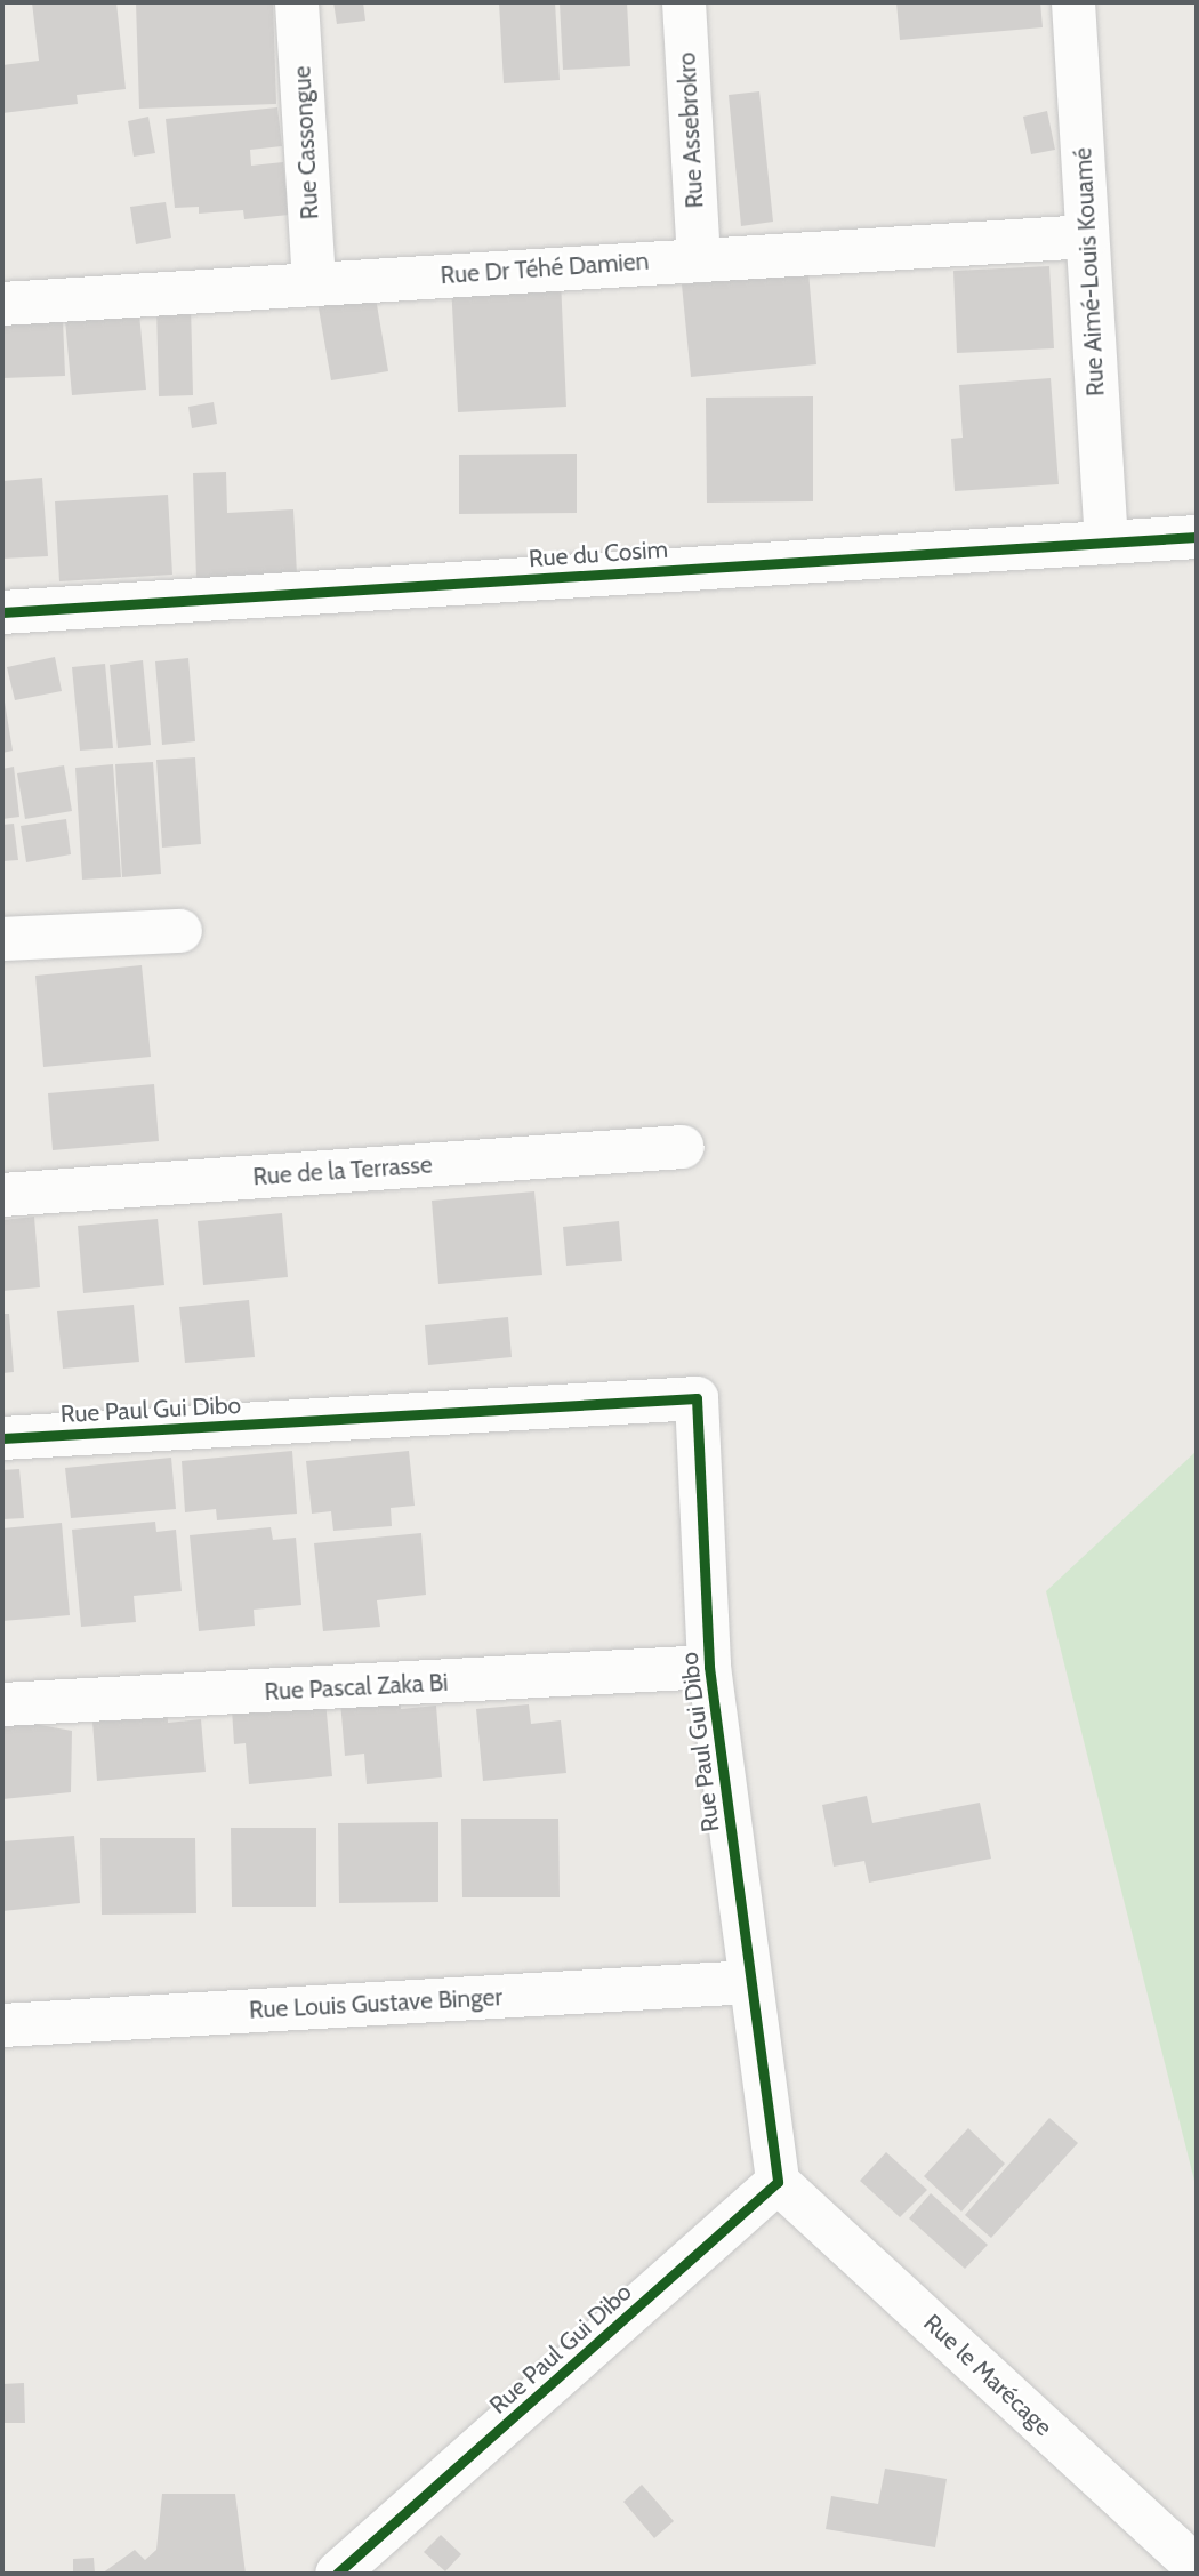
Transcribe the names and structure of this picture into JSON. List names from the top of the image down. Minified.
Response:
{"streets":{"street":["Rue Assebrokro","Rue Cassongue","Rue Dr Téhé Damien","Rue Aimé-Louis Kouamé","Rue du Cosim","Rue de la Terrasse","Rue Paul Gui Dibo","Rue Pascal Zaka Bi","Rue Louis Gustave Binger","Rue le Marécage"]},"crossings":[["Rue Assebrokro","Rue Dr Téhé Damien"],["Rue Cassongue","Rue Dr Téhé Damien"],["Rue Dr Téhé Damien","Rue Aimé-Louis Kouamé"],["Rue Aimé-Louis Kouamé","Rue du Cosim"],["Rue Paul Gui Dibo","Rue Pascal Zaka Bi"],["Rue Paul Gui Dibo","Rue Louis Gustave Binger"],["Rue Paul Gui Dibo","Rue le Marécage"]]}
